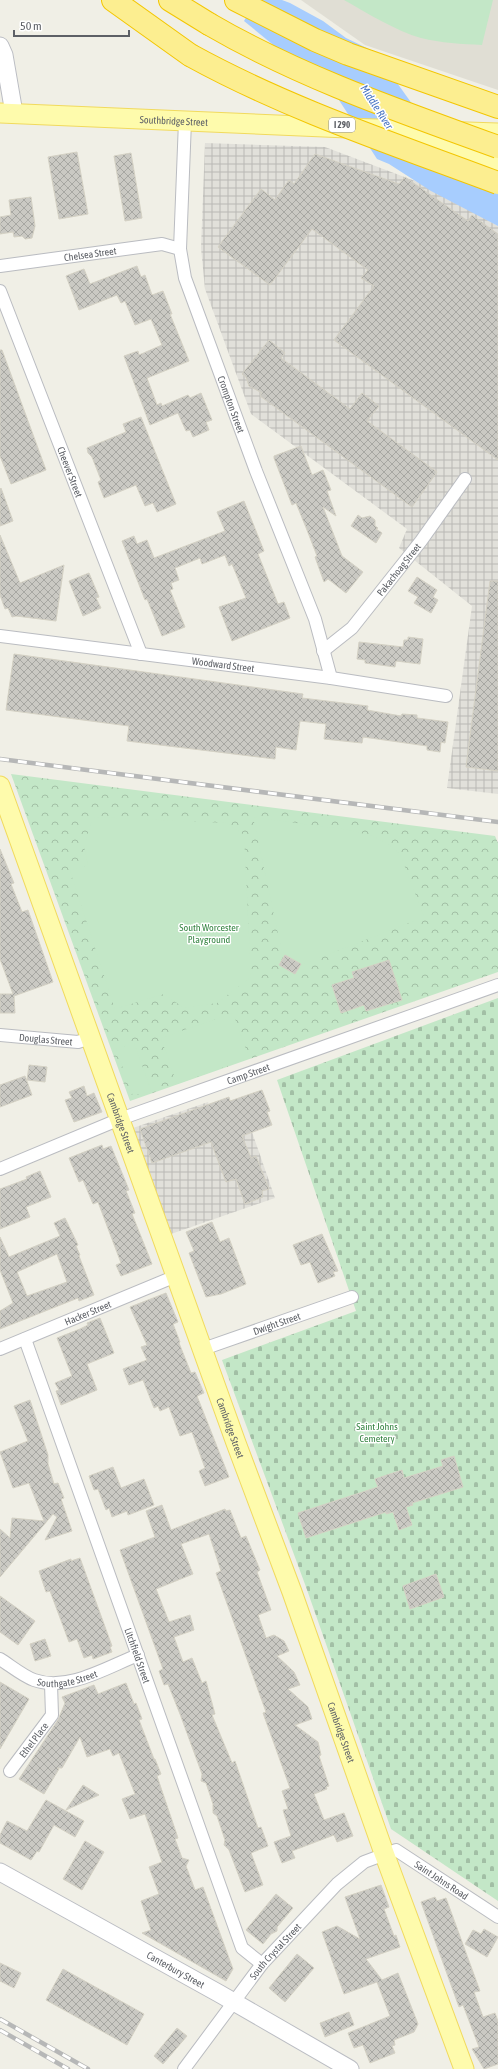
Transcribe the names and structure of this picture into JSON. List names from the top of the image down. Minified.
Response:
{"streets":{"highway":["I 290"],"main road":["Southbridge Street","Cambridge Street"],"street":["Chelsea Street","Crompton Street","Cheever Street","Pakachoag Street","Woodward Street","Douglas Street","Camp Street","Hacker Street","Dwight Street","Litchfield Street","Southgate Street","Ethel Place","Saint Johns Road","South Crystal Street","Canterbury Street"]},"crossings":[["Southbridge Street","Crompton Street"],["Chelsea Street","Crompton Street"],["Crompton Street","Pakachoag Street"],["Crompton Street","Woodward Street"],["Cheever Street","Woodward Street"],["Douglas Street","Cambridge Street"],["Camp Street","Cambridge Street"],["Cambridge Street","Hacker Street"],["Cambridge Street","Dwight Street"],["Cambridge Street","Saint Johns Road"],["Cambridge Street","South Crystal Street"],["Hacker Street","Litchfield Street"],["Litchfield Street","Southgate Street"],["Litchfield Street","South Crystal Street"],["Southgate Street","Ethel Place"],["Saint Johns Road","South Crystal Street"],["South Crystal Street","Canterbury Street"]],"water":["Middle River"],"parks":["South Worcester Playground","Saint Johns Cemetery"],"scale_bar":"50 m"}
